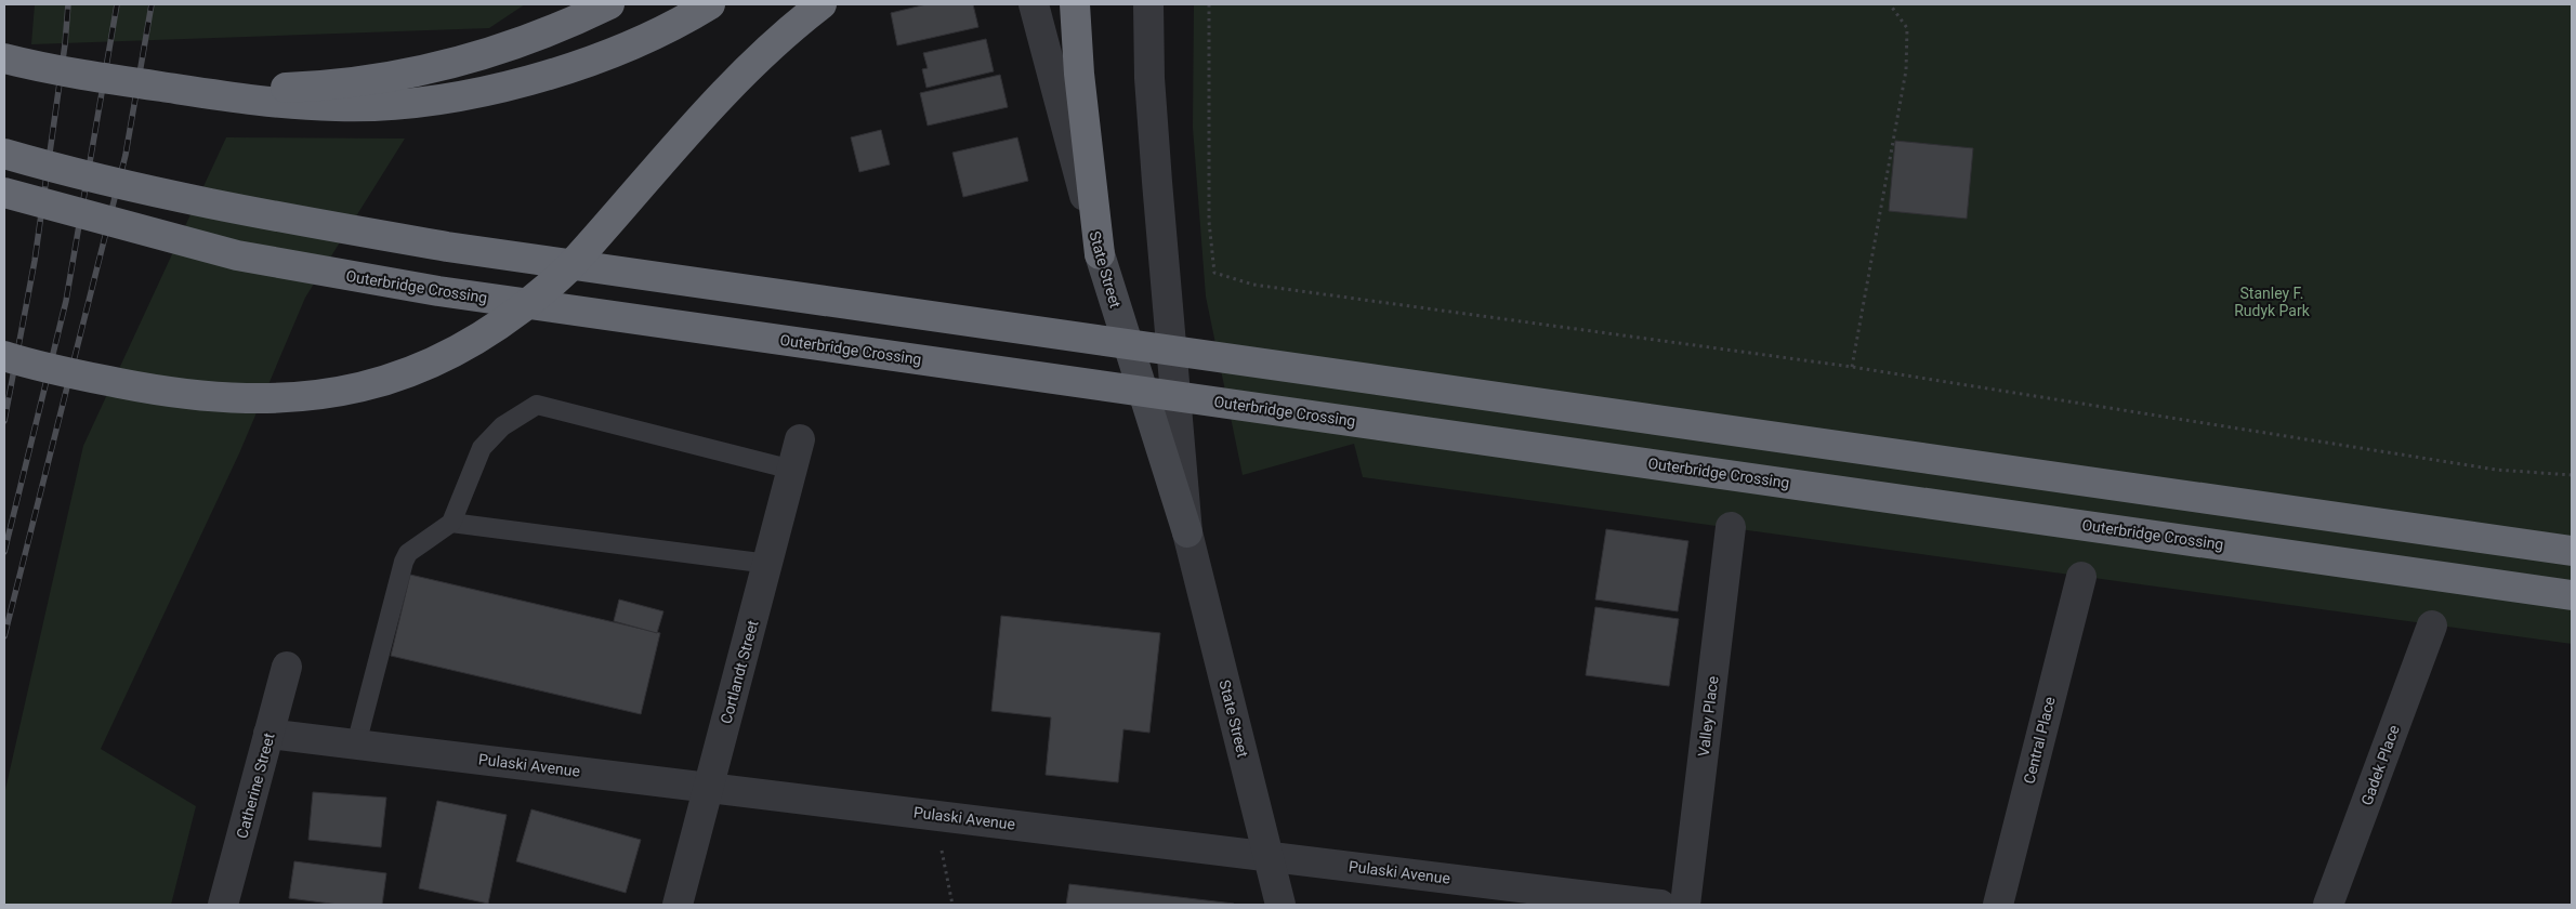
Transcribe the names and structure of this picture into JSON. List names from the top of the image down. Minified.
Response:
{"streets":{"highway":["Outerbridge Crossing"],"main road":["State Street"],"street":["Cortlandt Street","Valley Place","Central Place","Pulaski Avenue","Gadek Place","Catherine Street"]},"crossings":[["State Street","Pulaski Avenue"],["Cortlandt Street","Pulaski Avenue"],["Pulaski Avenue","Catherine Street"]],"parks":["Stanley F. Rudyk Park"]}
